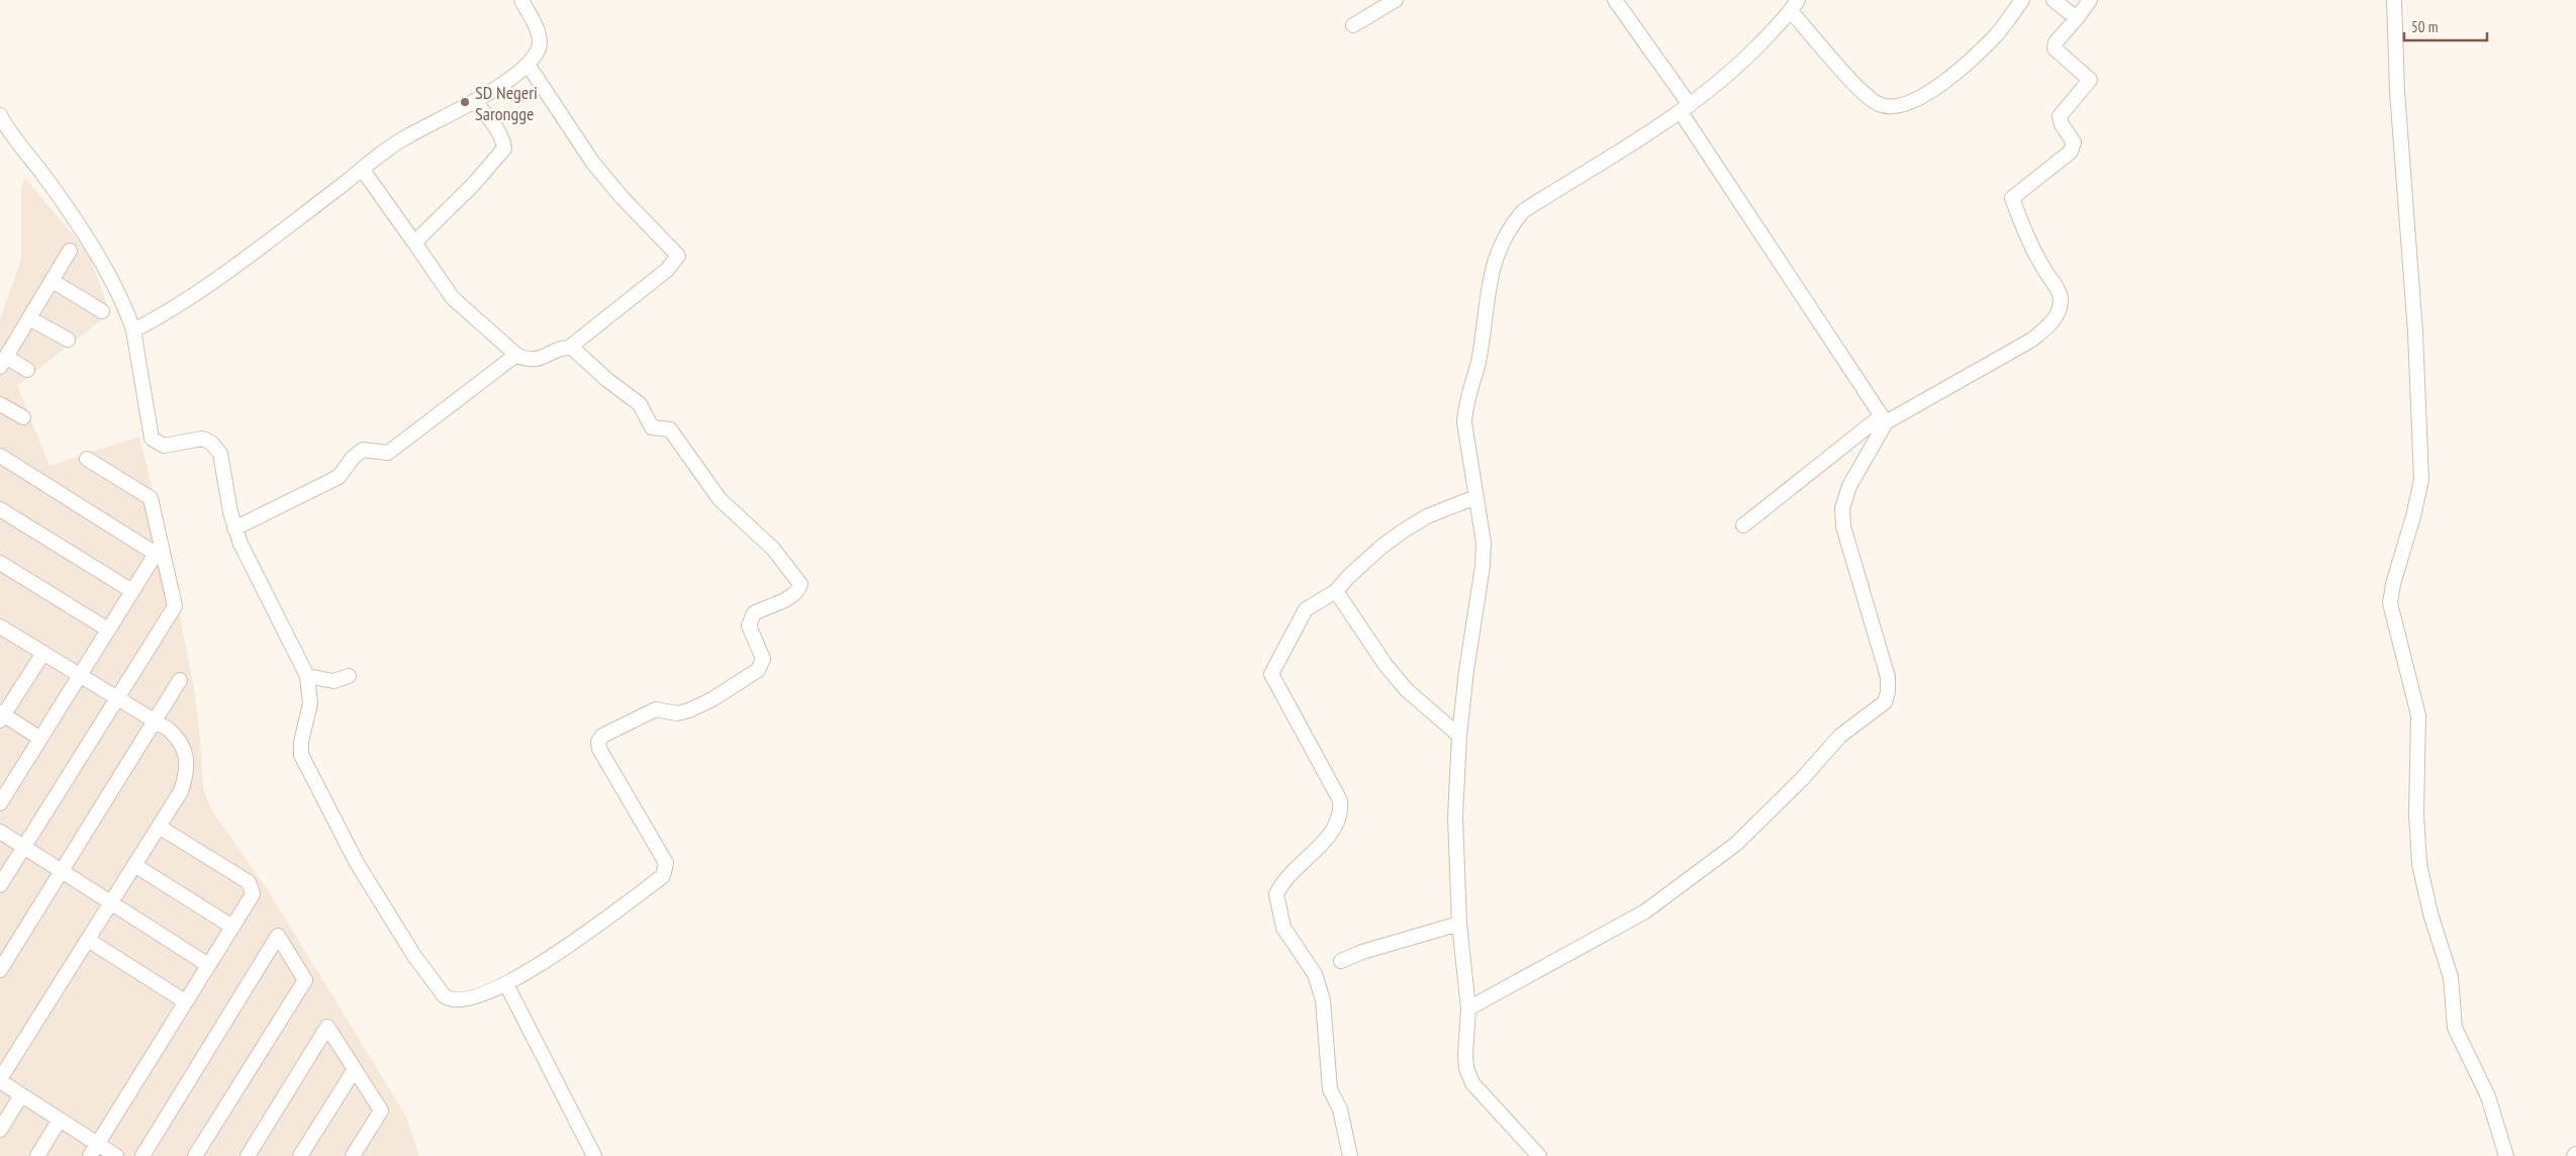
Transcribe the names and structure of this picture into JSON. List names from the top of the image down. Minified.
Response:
{"places":["SD Negeri Sarongge"],"scale_bar":"50 m"}
